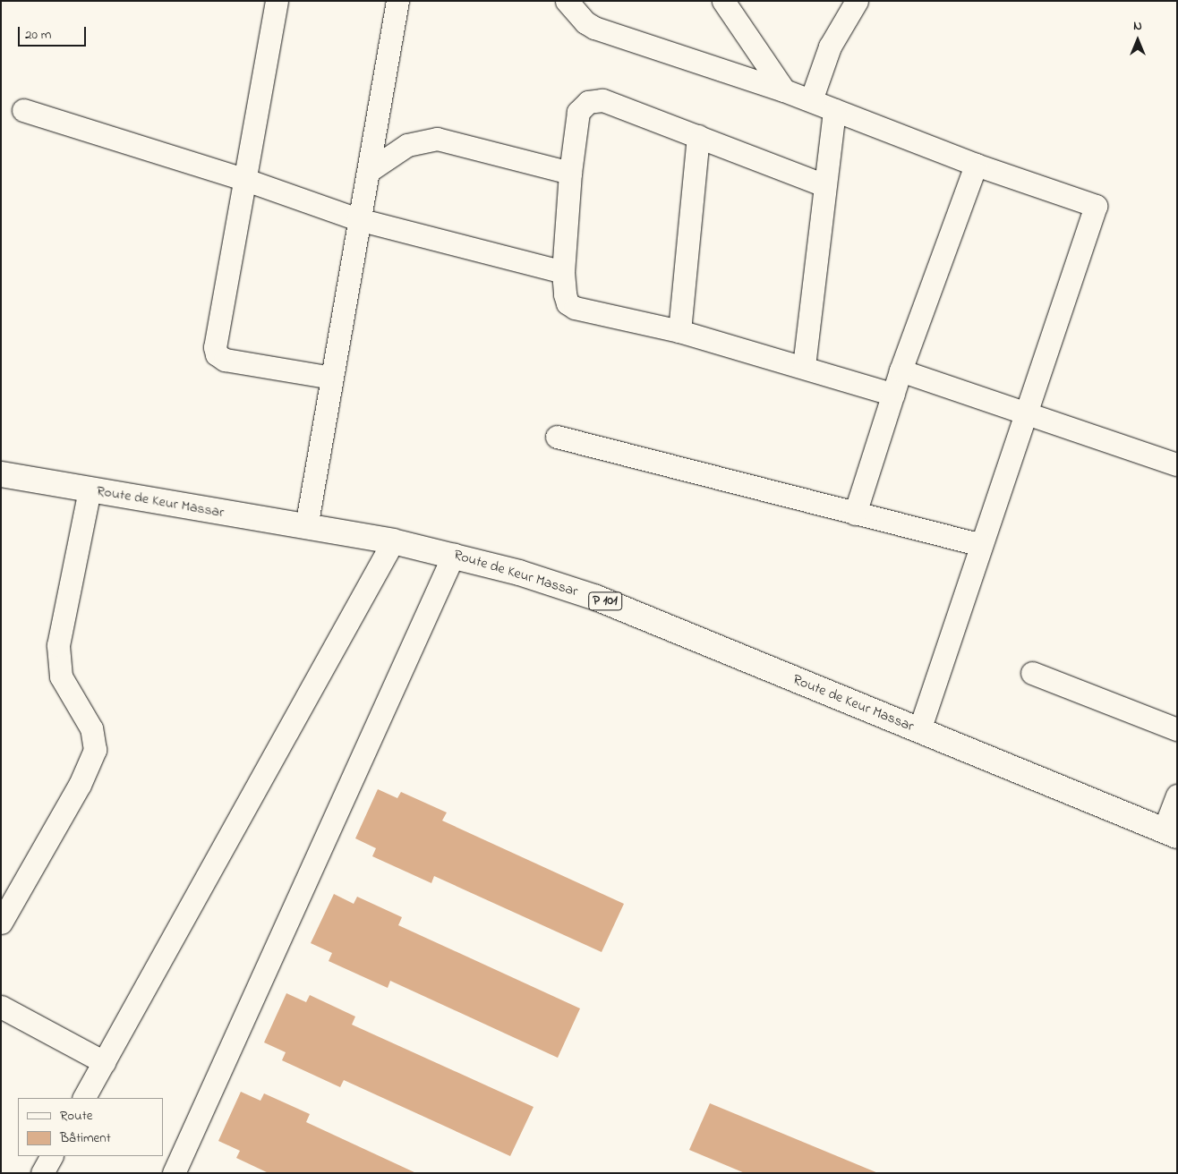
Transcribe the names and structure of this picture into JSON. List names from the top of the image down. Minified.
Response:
{"streets":{"main road":["Route de Keur Massar","P 101"]},"legend":["Route","Bâtiment"],"scale_bar":"20 m","north":"top"}
